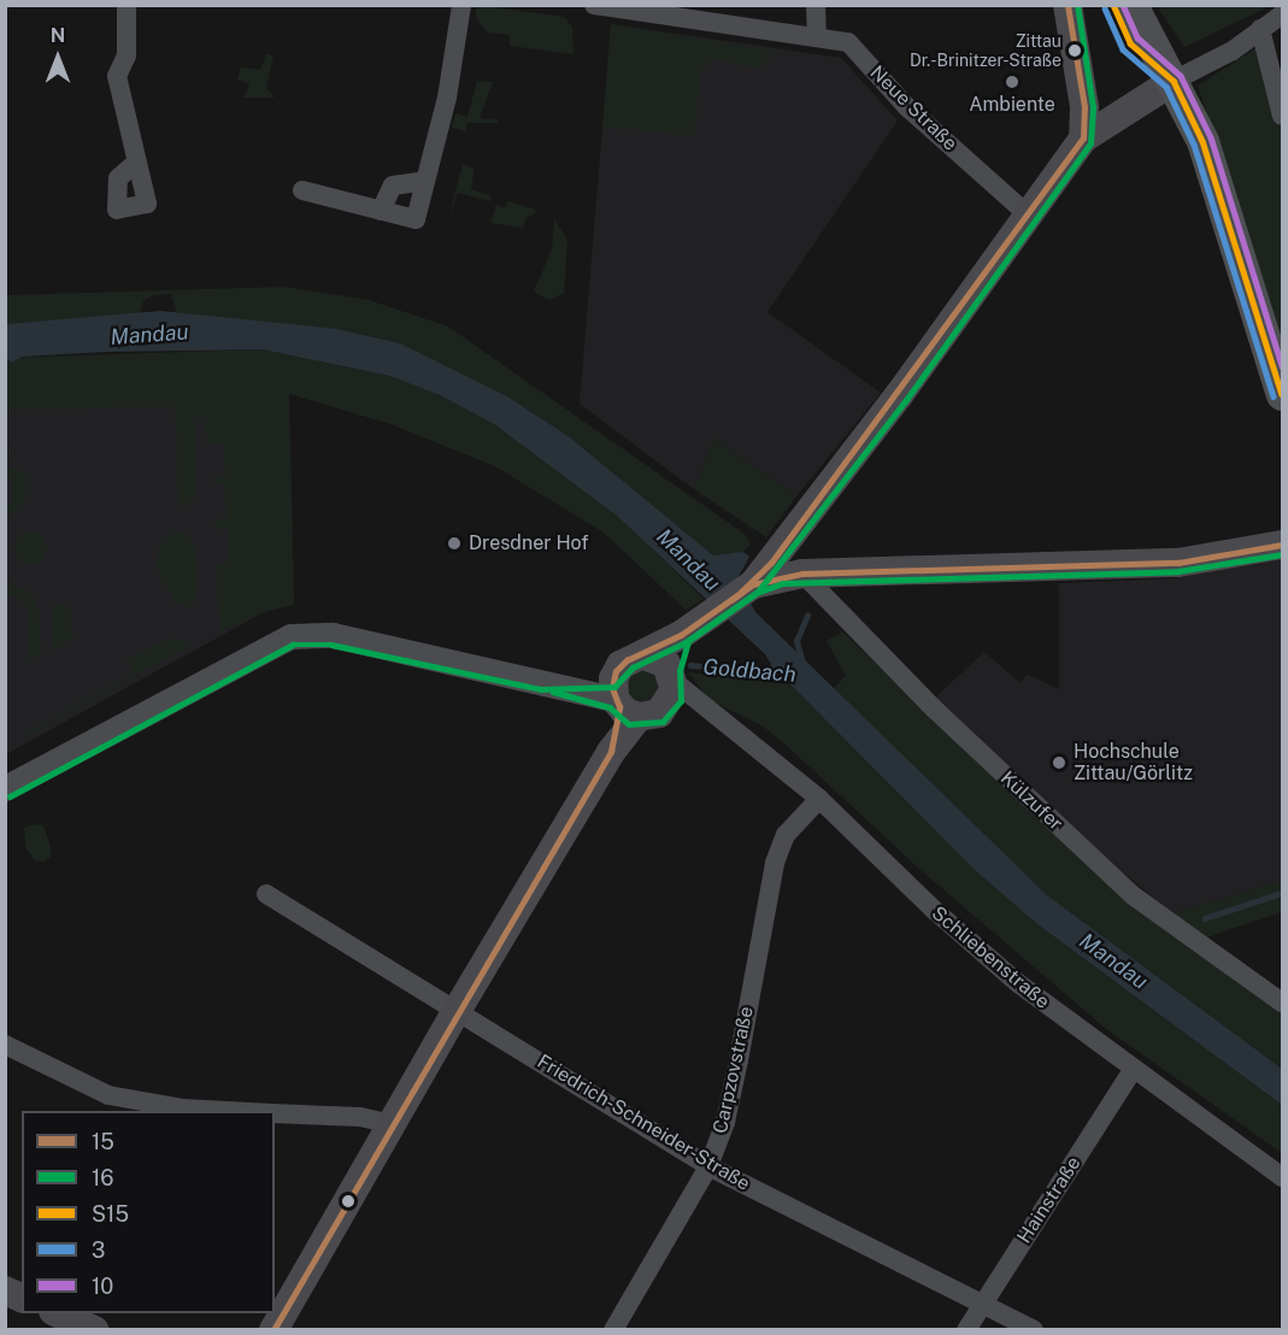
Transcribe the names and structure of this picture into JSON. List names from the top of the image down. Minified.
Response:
{"streets":{"street":["Neue Straße","Külzufer","Schliebenstraße","Carpzovstraße","Friedrich-Schneider-Straße","Hainstraße"]},"crossings":[["Schliebenstraße","Carpzovstraße"],["Schliebenstraße","Hainstraße"],["Carpzovstraße","Friedrich-Schneider-Straße"],["Friedrich-Schneider-Straße","Hainstraße"]],"water":["Mandau","Goldbach"],"places":["Zittau Dr.-Brinitzer-Straße","Ambiente","Dresdner Hof","Hochschule Zittau/Görlitz"],"lines":["transit line 15","transit line 16","transit line S15","transit line 10","transit line 3"],"legend":["15","16","S15","3","10"],"north":"top"}
